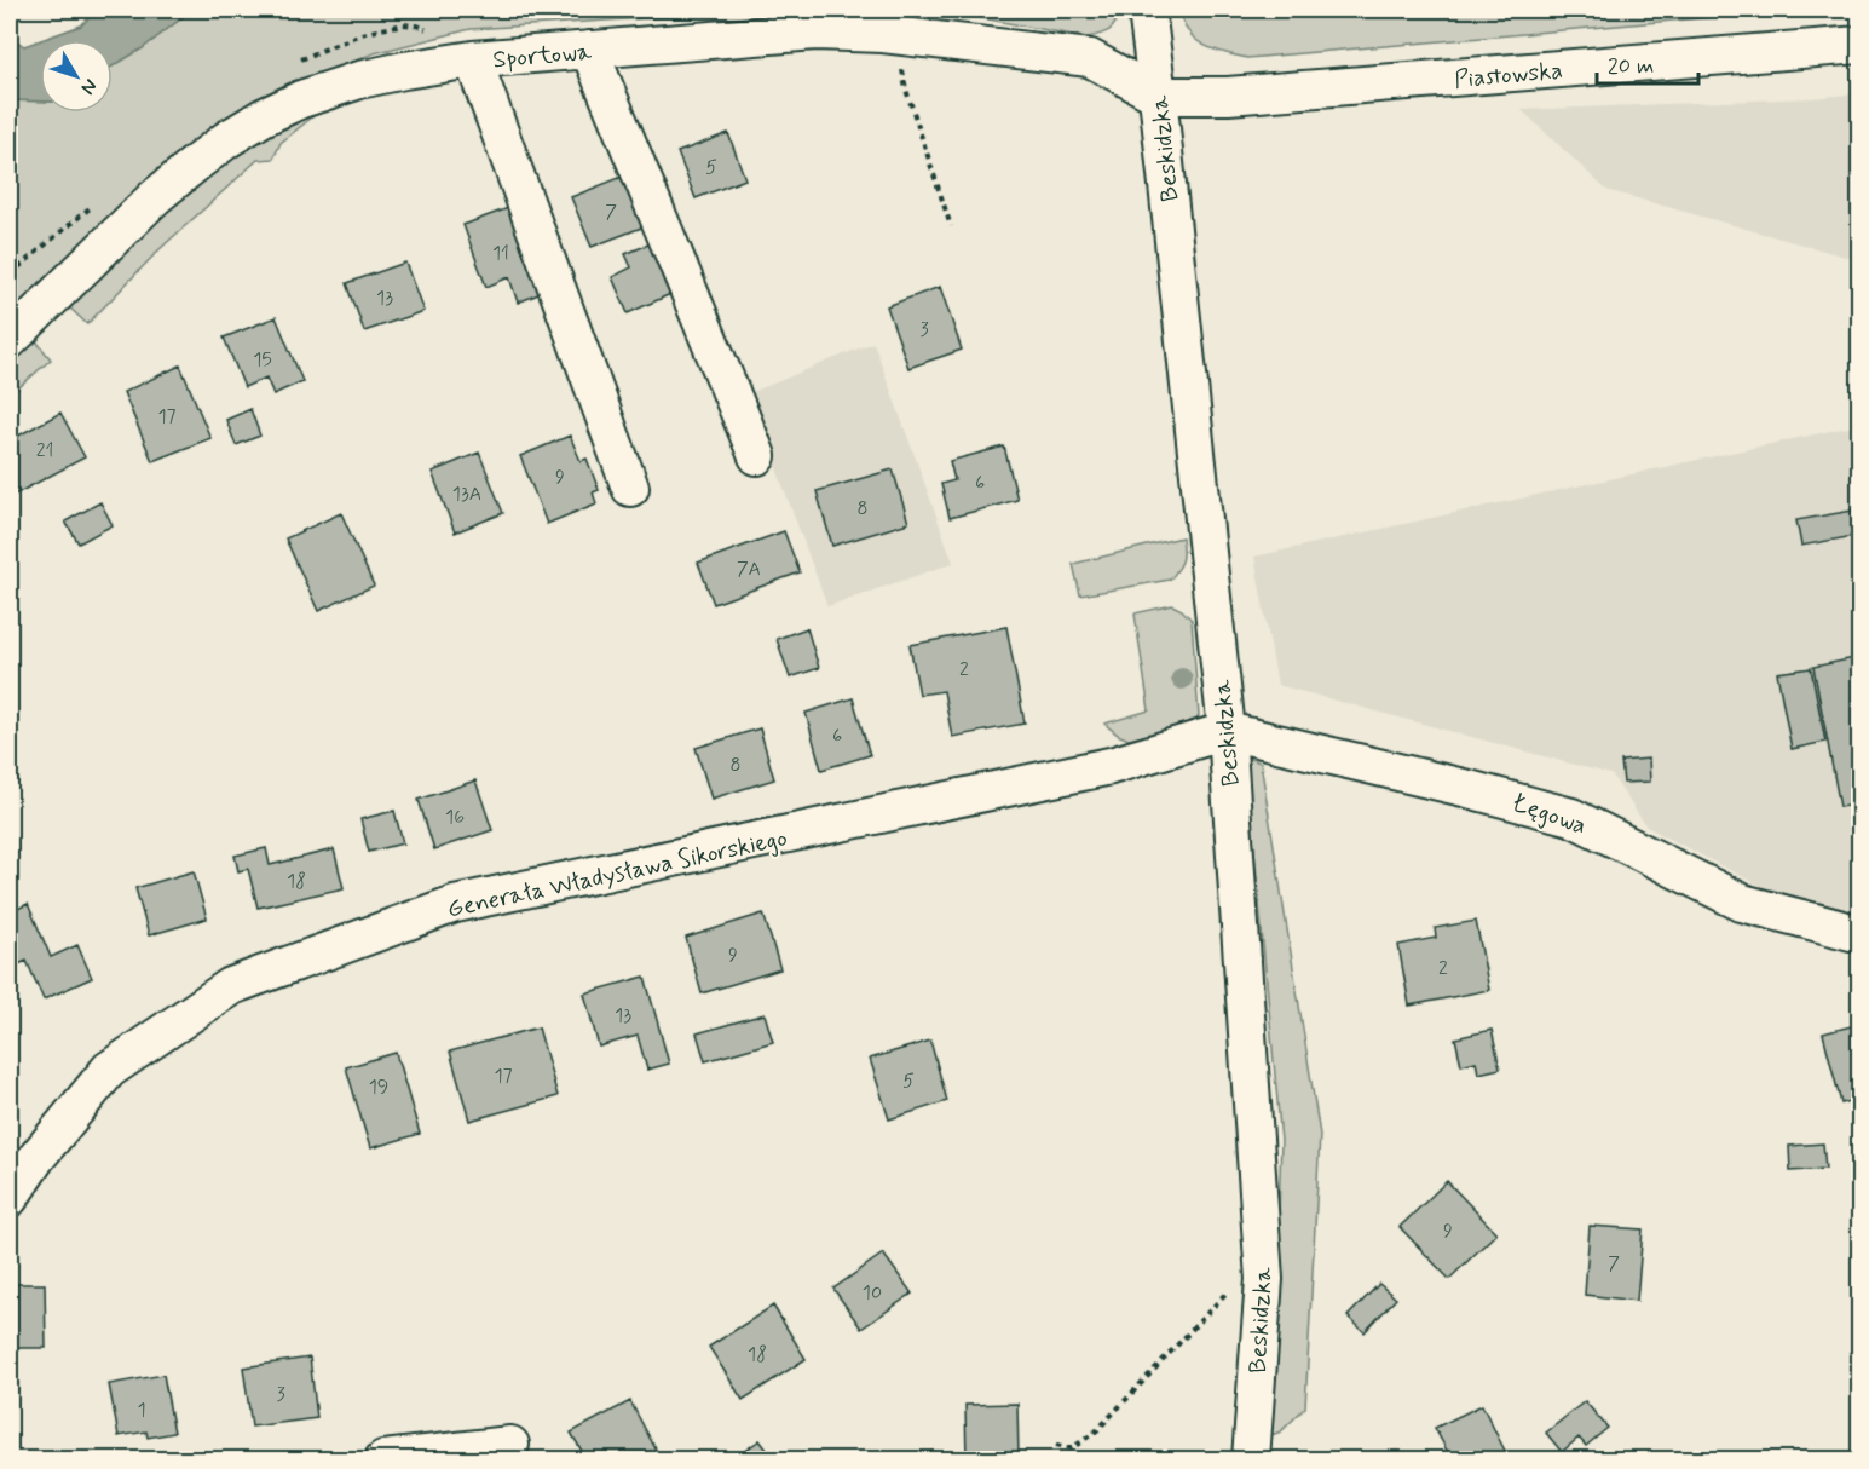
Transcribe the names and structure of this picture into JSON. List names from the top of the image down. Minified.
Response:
{"streets":{"street":["Sportowa","Piastowska","Beskidzka","Łęgowa","Generała Władysława Sikorskiego"]},"crossings":[["Sportowa","Piastowska"],["Sportowa","Beskidzka"],["Piastowska","Beskidzka"],["Beskidzka","Łęgowa"],["Beskidzka","Generała Władysława Sikorskiego"],["Łęgowa","Generała Władysława Sikorskiego"]],"house_numbers":["5","7","11","13","3","15","17","21","9","6","13A","8","7A","2","6","8","16","18","9","2","13","17","5","19","9","7","10","18","3","1"],"scale_bar":"20 m","north":"bottom right"}
